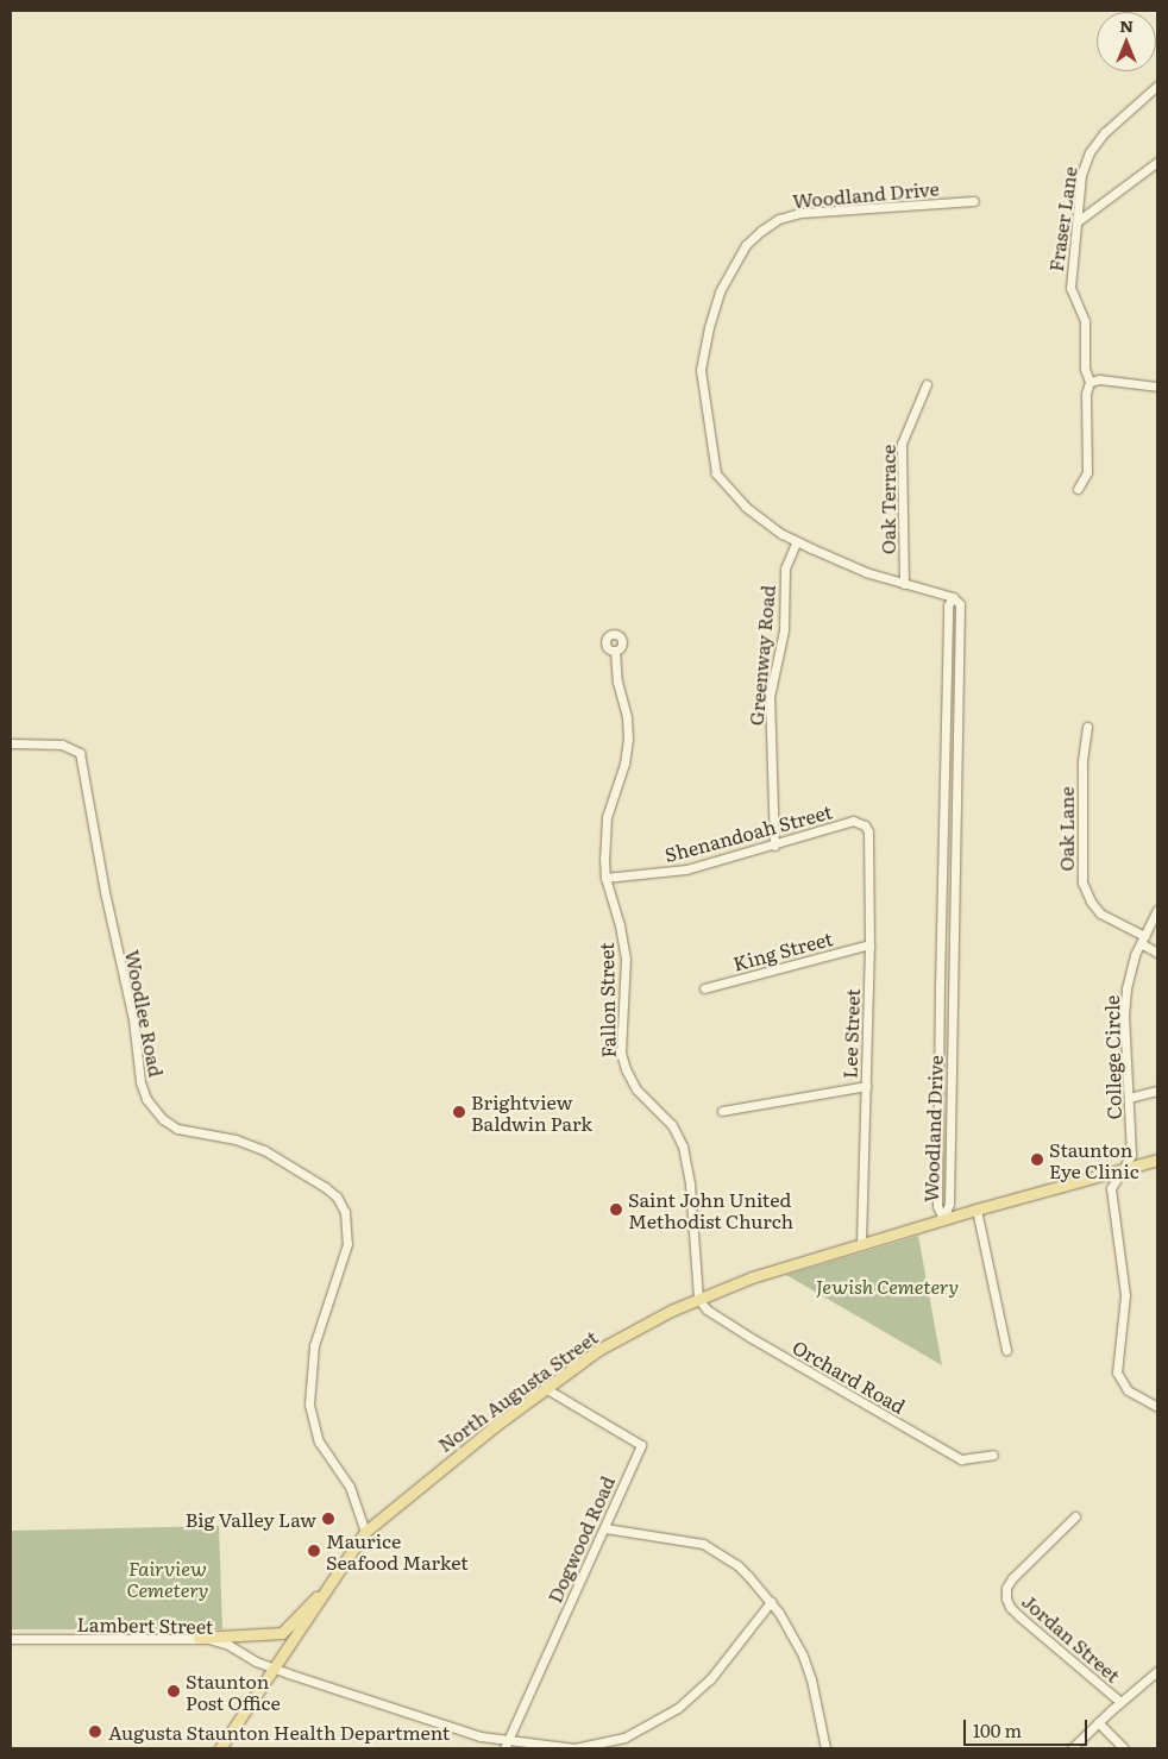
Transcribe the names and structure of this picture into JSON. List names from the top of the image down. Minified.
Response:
{"streets":{"main road":["North Augusta Street"],"street":["Woodland Drive","Fraser Lane","Oak Terrace","Greenway Road","Oak Lane","Shenandoah Street","King Street","Fallon Street","Woodlee Road","Lee Street","College Circle","Orchard Road","Dogwood Road","Lambert Street","Jordan Street"]},"crossings":[["Woodland Drive","Oak Terrace"],["Woodland Drive","Greenway Road"],["Woodland Drive","North Augusta Street"],["Greenway Road","Shenandoah Street"],["Oak Lane","College Circle"],["Shenandoah Street","Fallon Street"],["Shenandoah Street","Lee Street"],["King Street","Lee Street"],["Fallon Street","Orchard Road"],["Fallon Street","North Augusta Street"],["Woodlee Road","North Augusta Street"],["Lee Street","North Augusta Street"],["College Circle","North Augusta Street"],["Orchard Road","North Augusta Street"],["North Augusta Street","Dogwood Road"],["North Augusta Street","Lambert Street"],["Dogwood Road","Lambert Street"]],"parks":["Jewish Cemetery","Fairview Cemetery"],"places":["Brightview Baldwin Park","Staunton Eye Clinic","Saint John United Methodist Church","Big Valley Law","Maurice Seafood Market","Staunton Post Office","Augusta Staunton Health Department"],"scale_bar":"100 m","north":"top"}
